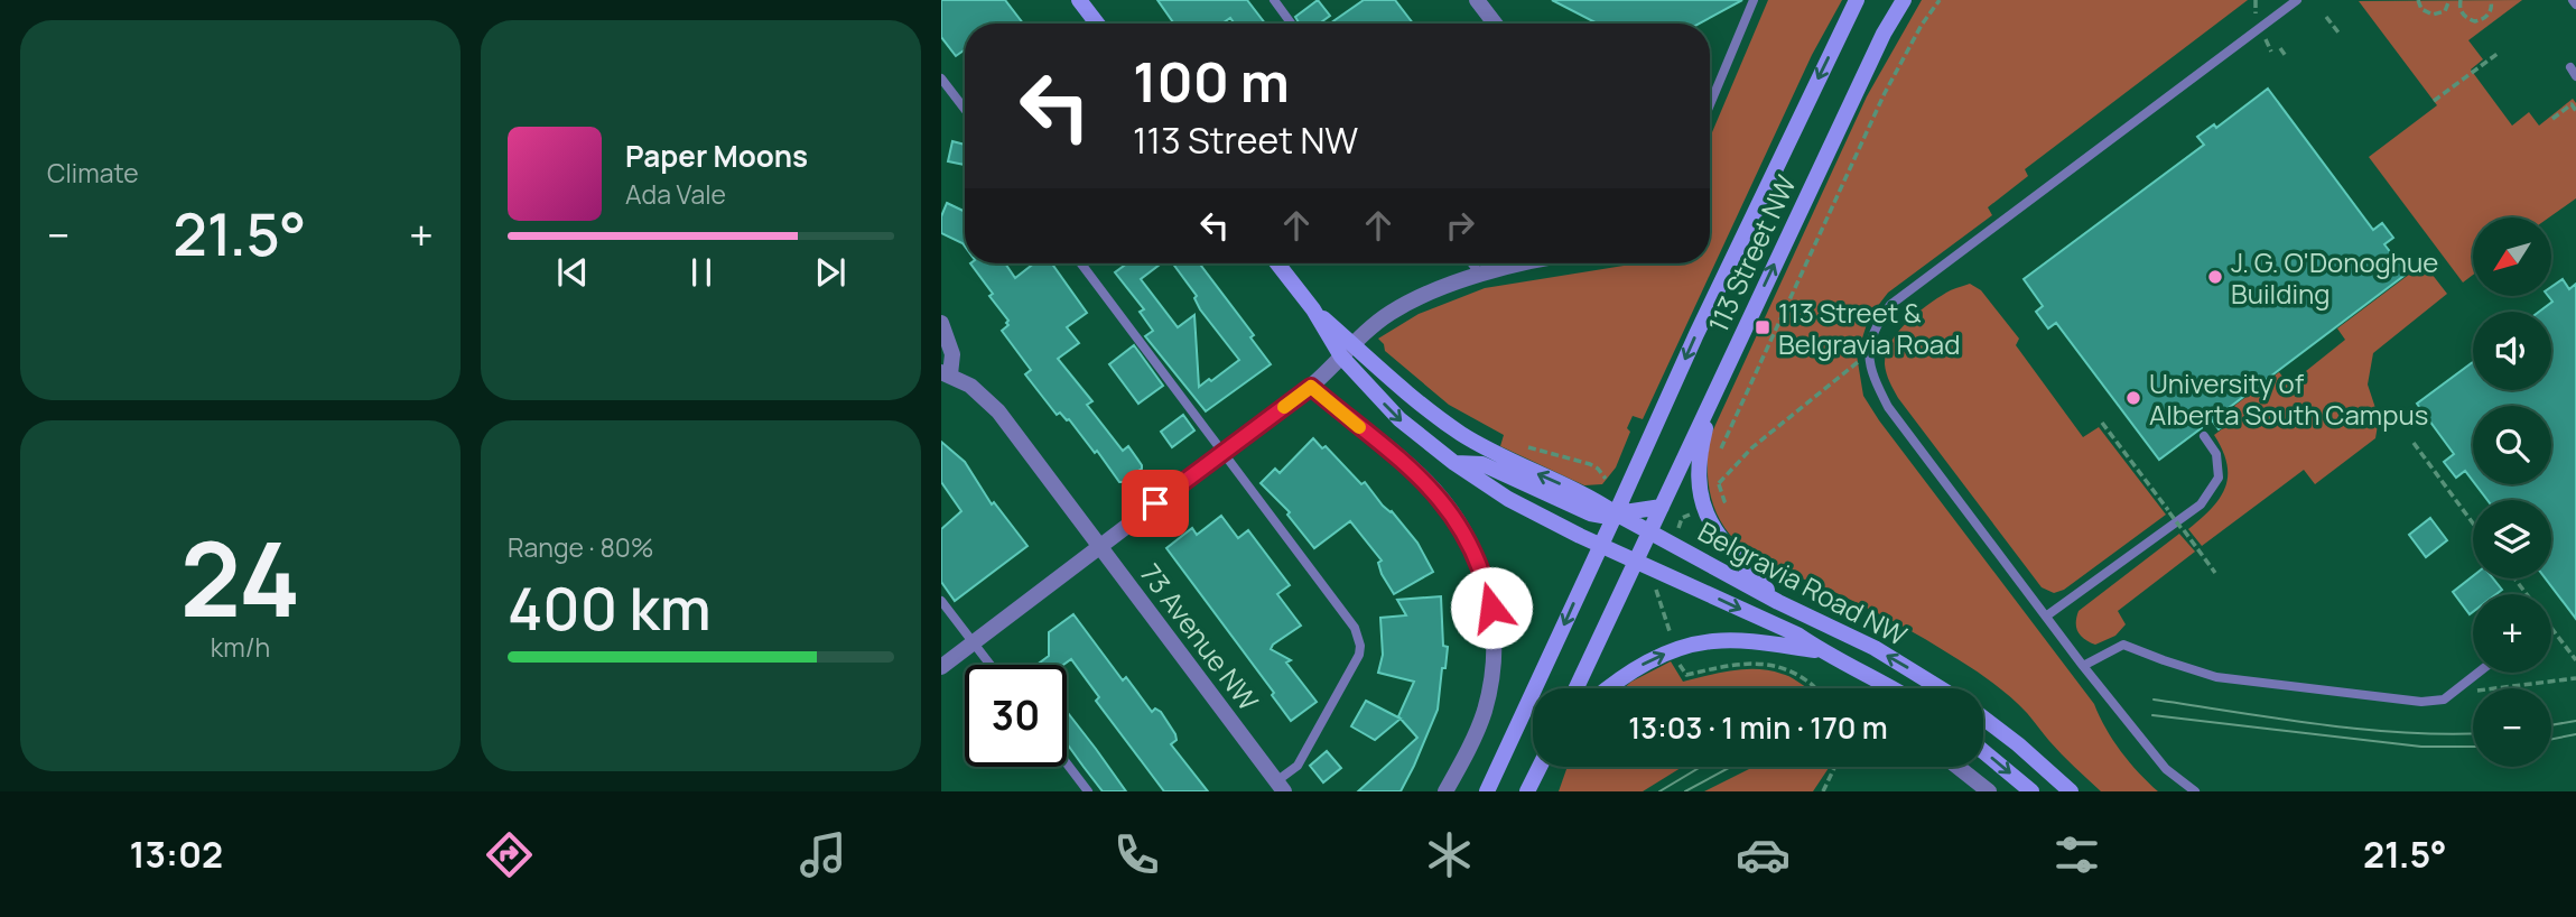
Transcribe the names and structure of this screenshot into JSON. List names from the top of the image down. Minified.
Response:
{"streets":{"main road":["113 Street NW","Belgravia Road NW"],"street":["73 Avenue NW"]},"crossings":[["113 Street NW","Belgravia Road NW"]],"places":{"other":["J. G. O'Donoghue Building","University of Alberta South Campus"],"transit":["113 Street & Belgravia Road"]},"north":"bottom left","page":{"tile":["Climate",["24","km/h"],["Range · 80%","400 km"]],"turn":["100 m","113 Street NW"],"song":["Paper Moons","Ada Vale"],"heat":["−","21.5°","+"],"map_buttons":["+","−"],"limit":"30","trip":"13:03 · 1 min · 170 m","tabs":["13:02","21.5°"]}}
